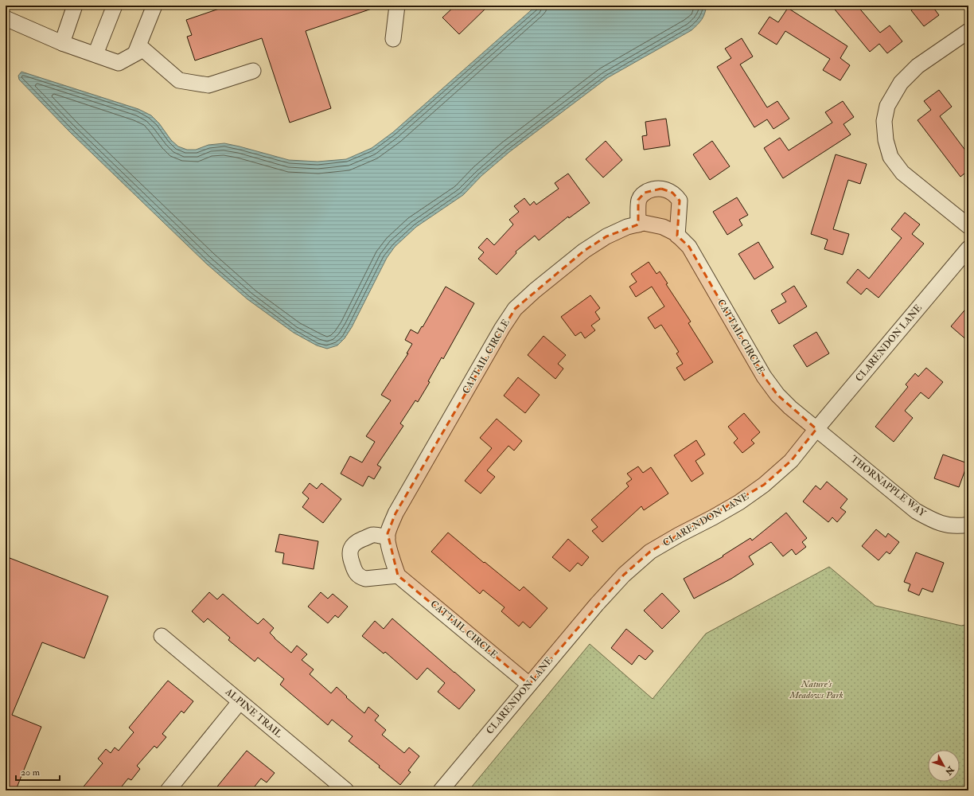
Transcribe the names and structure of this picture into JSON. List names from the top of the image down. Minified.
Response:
{"streets":{"street":["CATTAIL CIRCLE","CLARENDON LANE","THORNAPPLE WAY","ALPINE TRAIL"]},"crossings":[["CATTAIL CIRCLE","CLARENDON LANE"],["CATTAIL CIRCLE","THORNAPPLE WAY"],["CLARENDON LANE","THORNAPPLE WAY"]],"parks":["Nature's Meadows Park"],"scale_bar":"20 m","north":"bottom right"}
